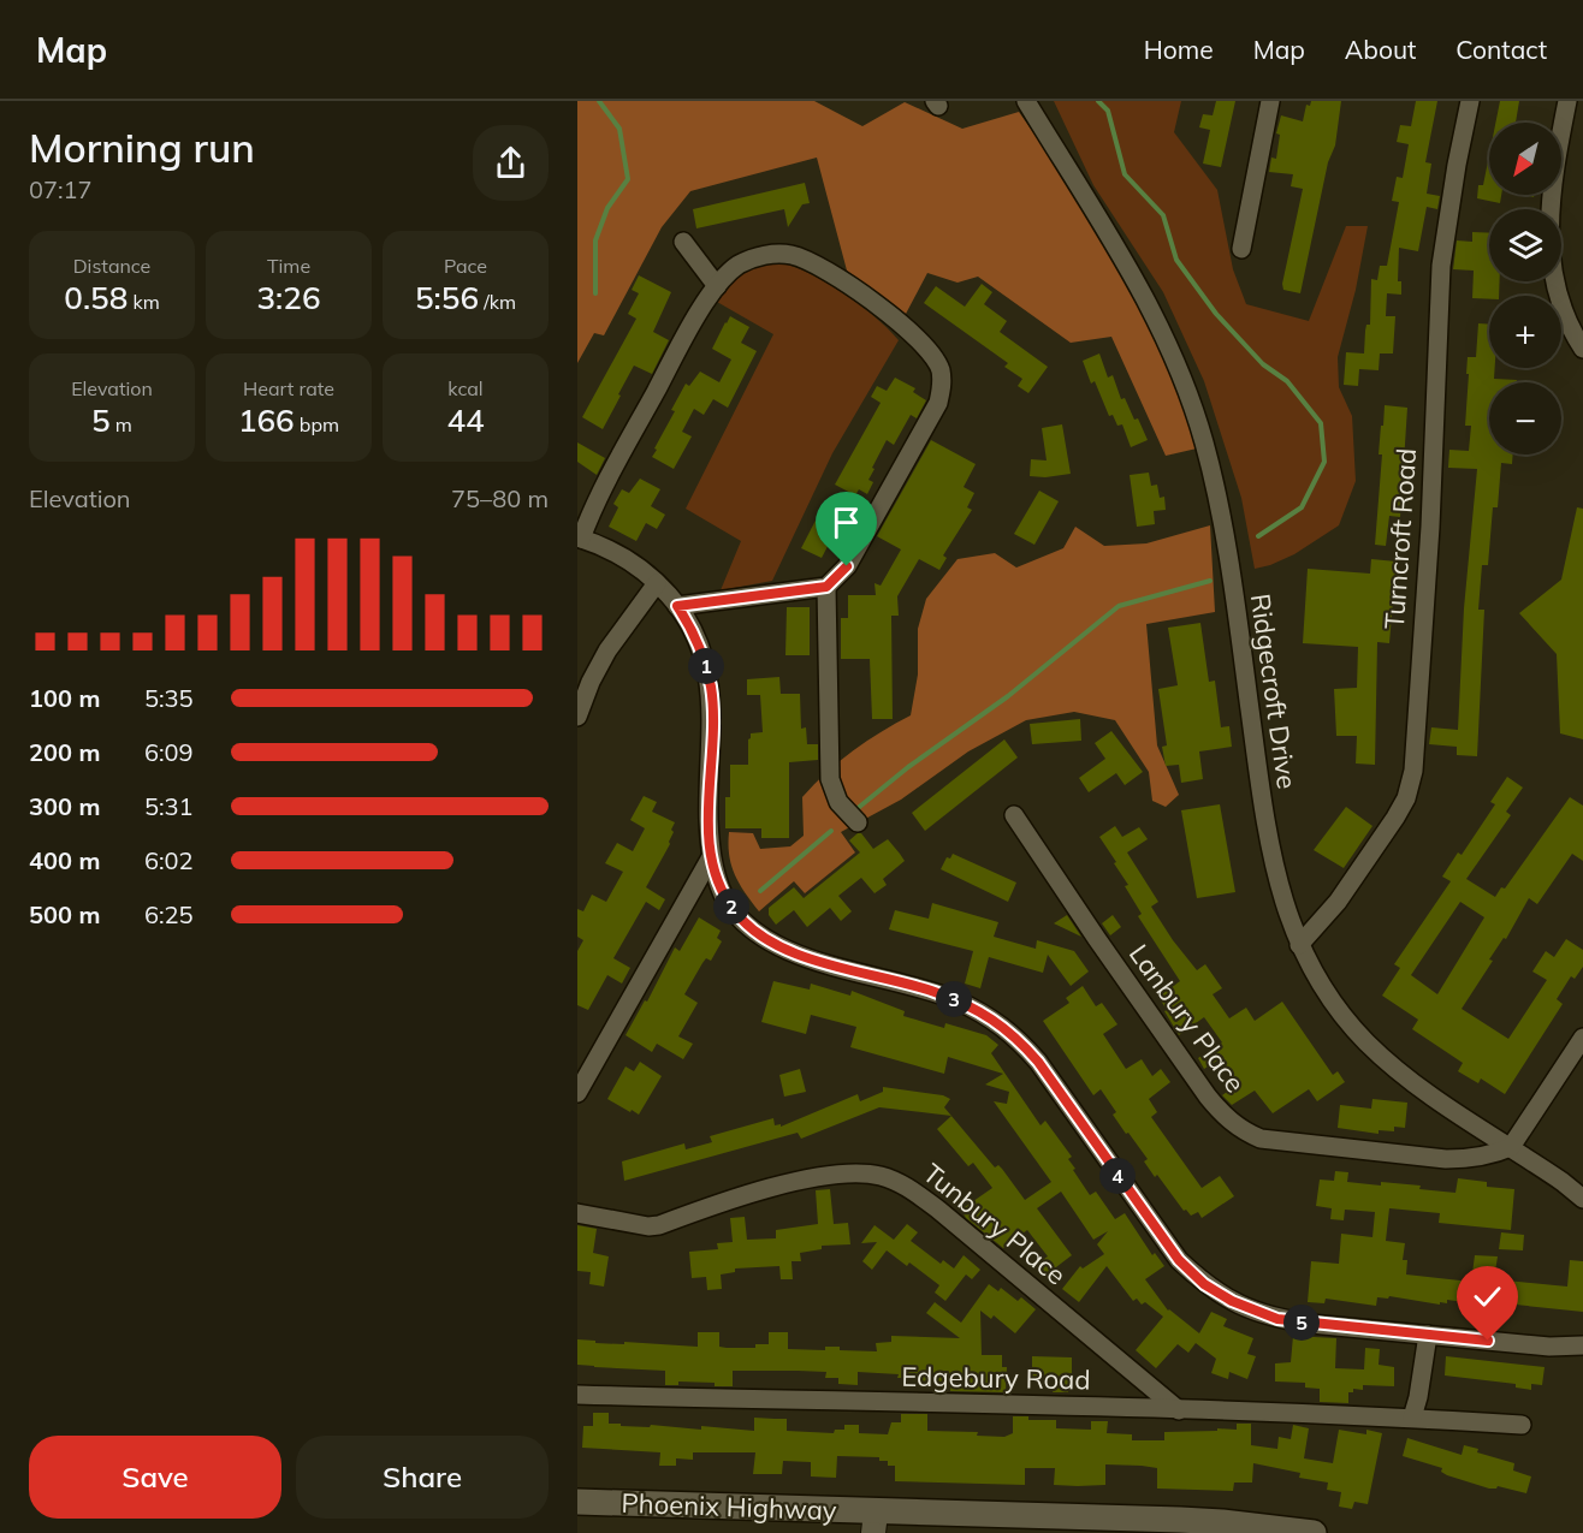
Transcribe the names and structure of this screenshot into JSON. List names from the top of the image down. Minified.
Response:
{"streets":{"main road":["Phoenix Highway"],"street":["Turncroft Road","Ridgecroft Drive","Lanbury Place","Tunbury Place","Edgebury Road"]},"crossings":[["Turncroft Road","Ridgecroft Drive"],["Ridgecroft Drive","Lanbury Place"],["Tunbury Place","Edgebury Road"]],"north":"bottom left","page":{"header":"Map","nav":["Home","Map","About","Contact"],"heading":["Morning run","07:17"],"map_buttons":["+","−"],"stats":[["Distance","0.58 km"],["Time","3:26"],["Pace","5:56 /km"],["Elevation","5 m"],["Heart rate","166 bpm"],["kcal","44"]],"chart":["Elevation","75–80 m"],"pins":["1","2","3","4","5"],"list":[{"name":"100 m","note":"5:35"},{"name":"200 m","note":"6:09"},{"name":"300 m","note":"5:31"},{"name":"400 m","note":"6:02"},{"name":"500 m","note":"6:25"}],"buttons":["Save","Share"]}}
